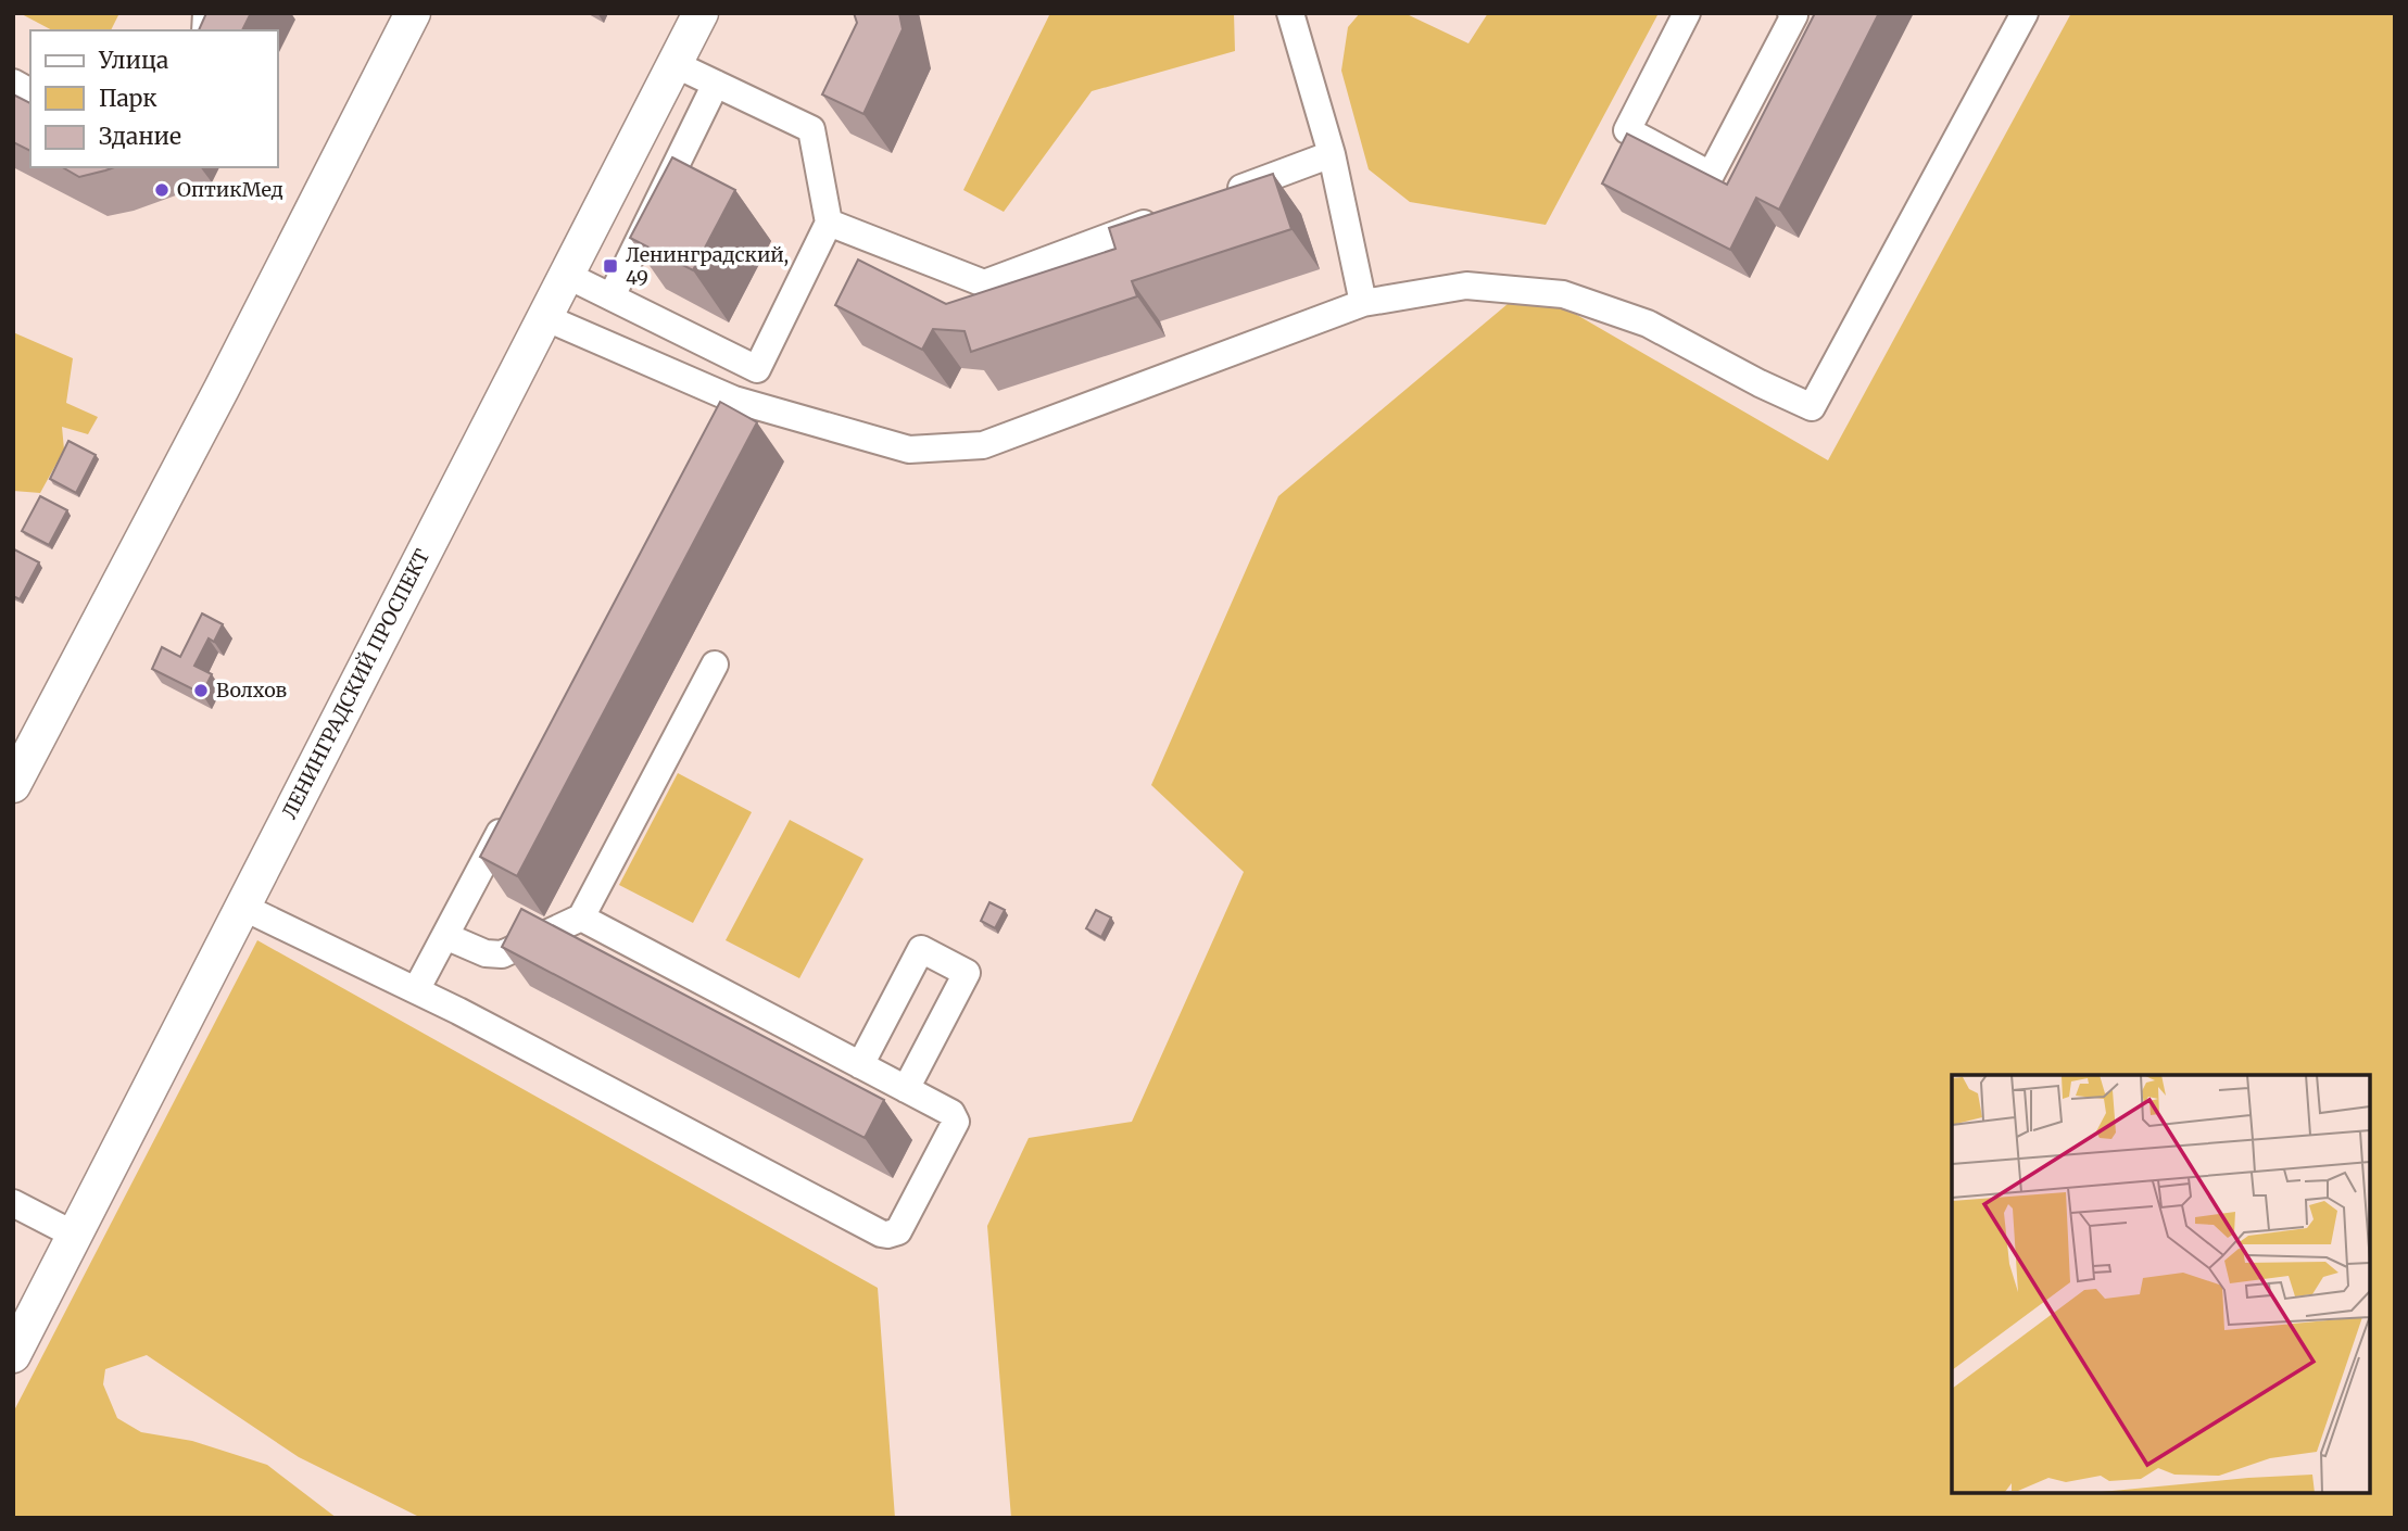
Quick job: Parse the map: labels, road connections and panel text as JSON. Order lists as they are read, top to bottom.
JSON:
{
  "streets": {
    "main road": ["ЛЕНИНГРАДСКИЙ ПРОСПЕКТ"]
  },
  "places": {
    "other": ["ОптикМед", "Волхов"],
    "transit": ["Ленинградский, 49"]
  },
  "legend": ["Улица", "Парк", "Здание"]
}
